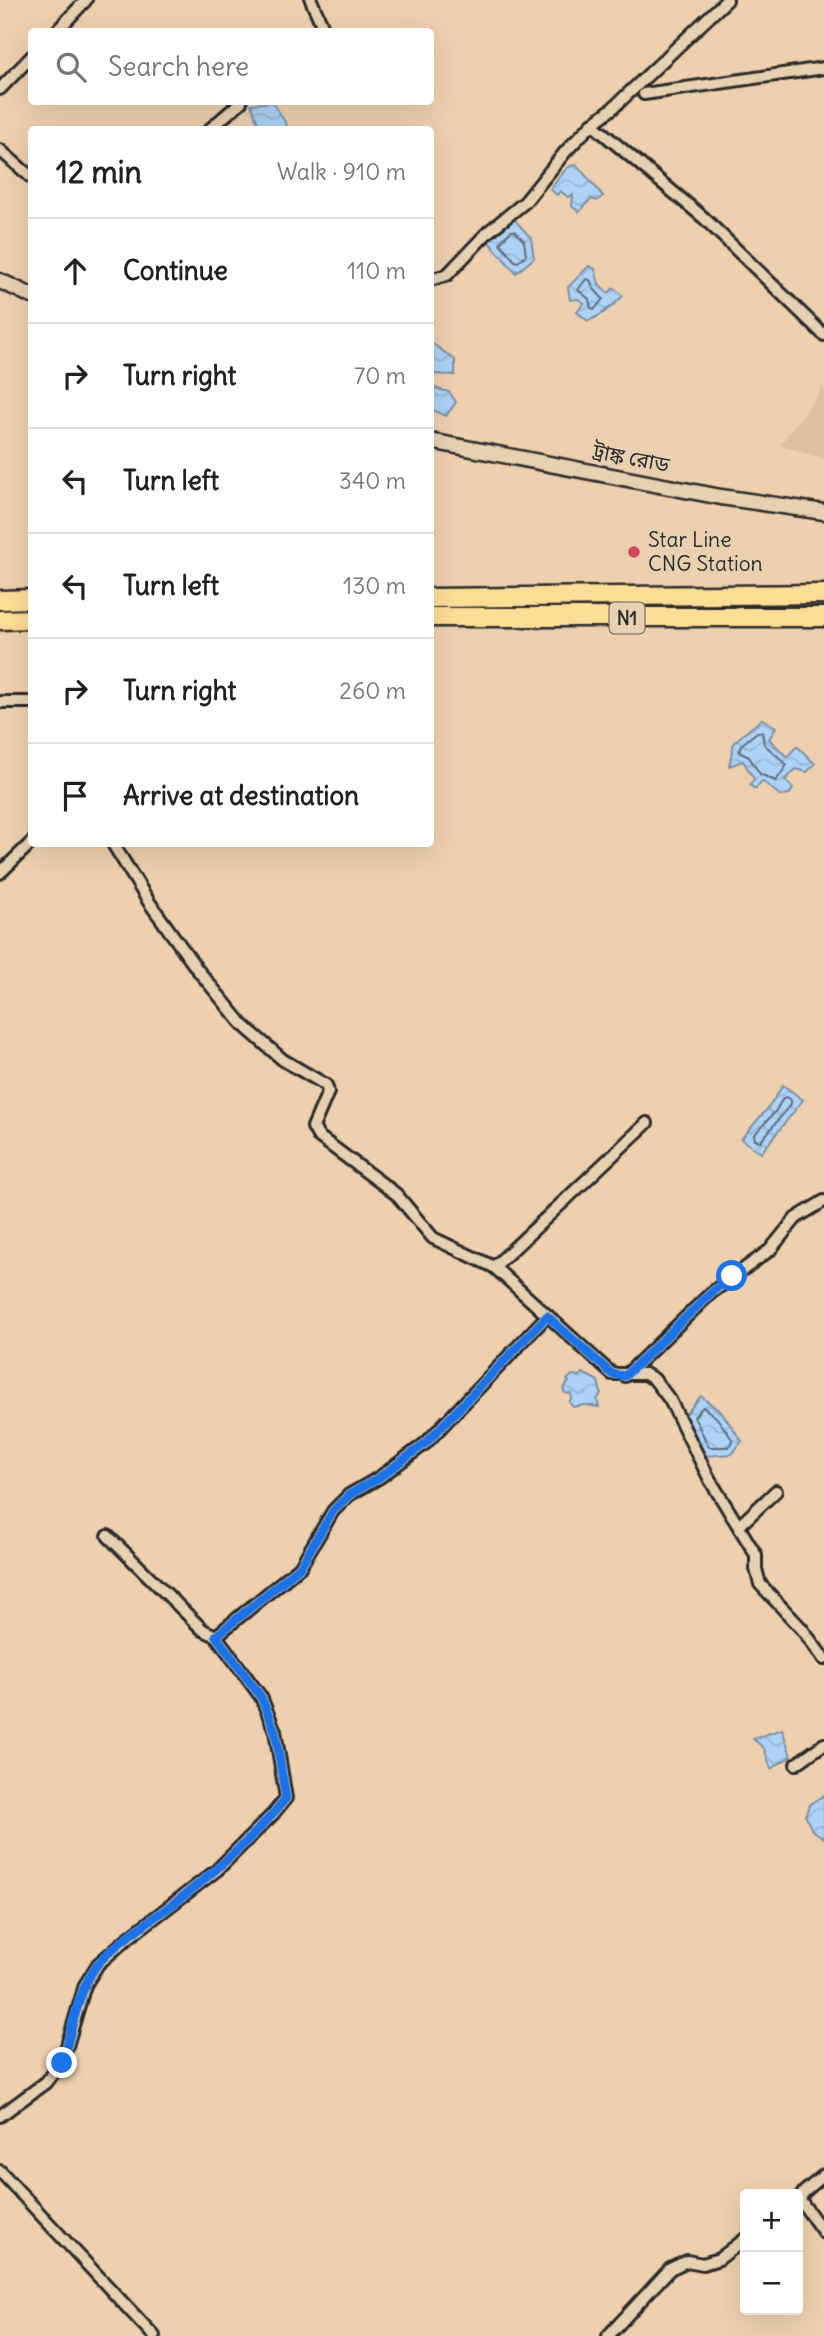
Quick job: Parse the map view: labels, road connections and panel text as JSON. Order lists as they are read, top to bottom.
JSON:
{
  "streets": {
    "highway": ["N1"],
    "main road": ["ট্রাঙ্ক রোড"]
  },
  "places": ["Star Line CNG Station"],
  "page": {
    "search": "Search here",
    "heading": ["12 min", "Walk · 910 m"],
    "list": [
      ["Continue", "110 m"],
      ["Turn right", "70 m"],
      ["Turn left", "340 m"],
      ["Turn left", "130 m"],
      ["Turn right", "260 m"],
      "Arrive at destination"
    ],
    "map_buttons": ["+", "−"]
  }
}
